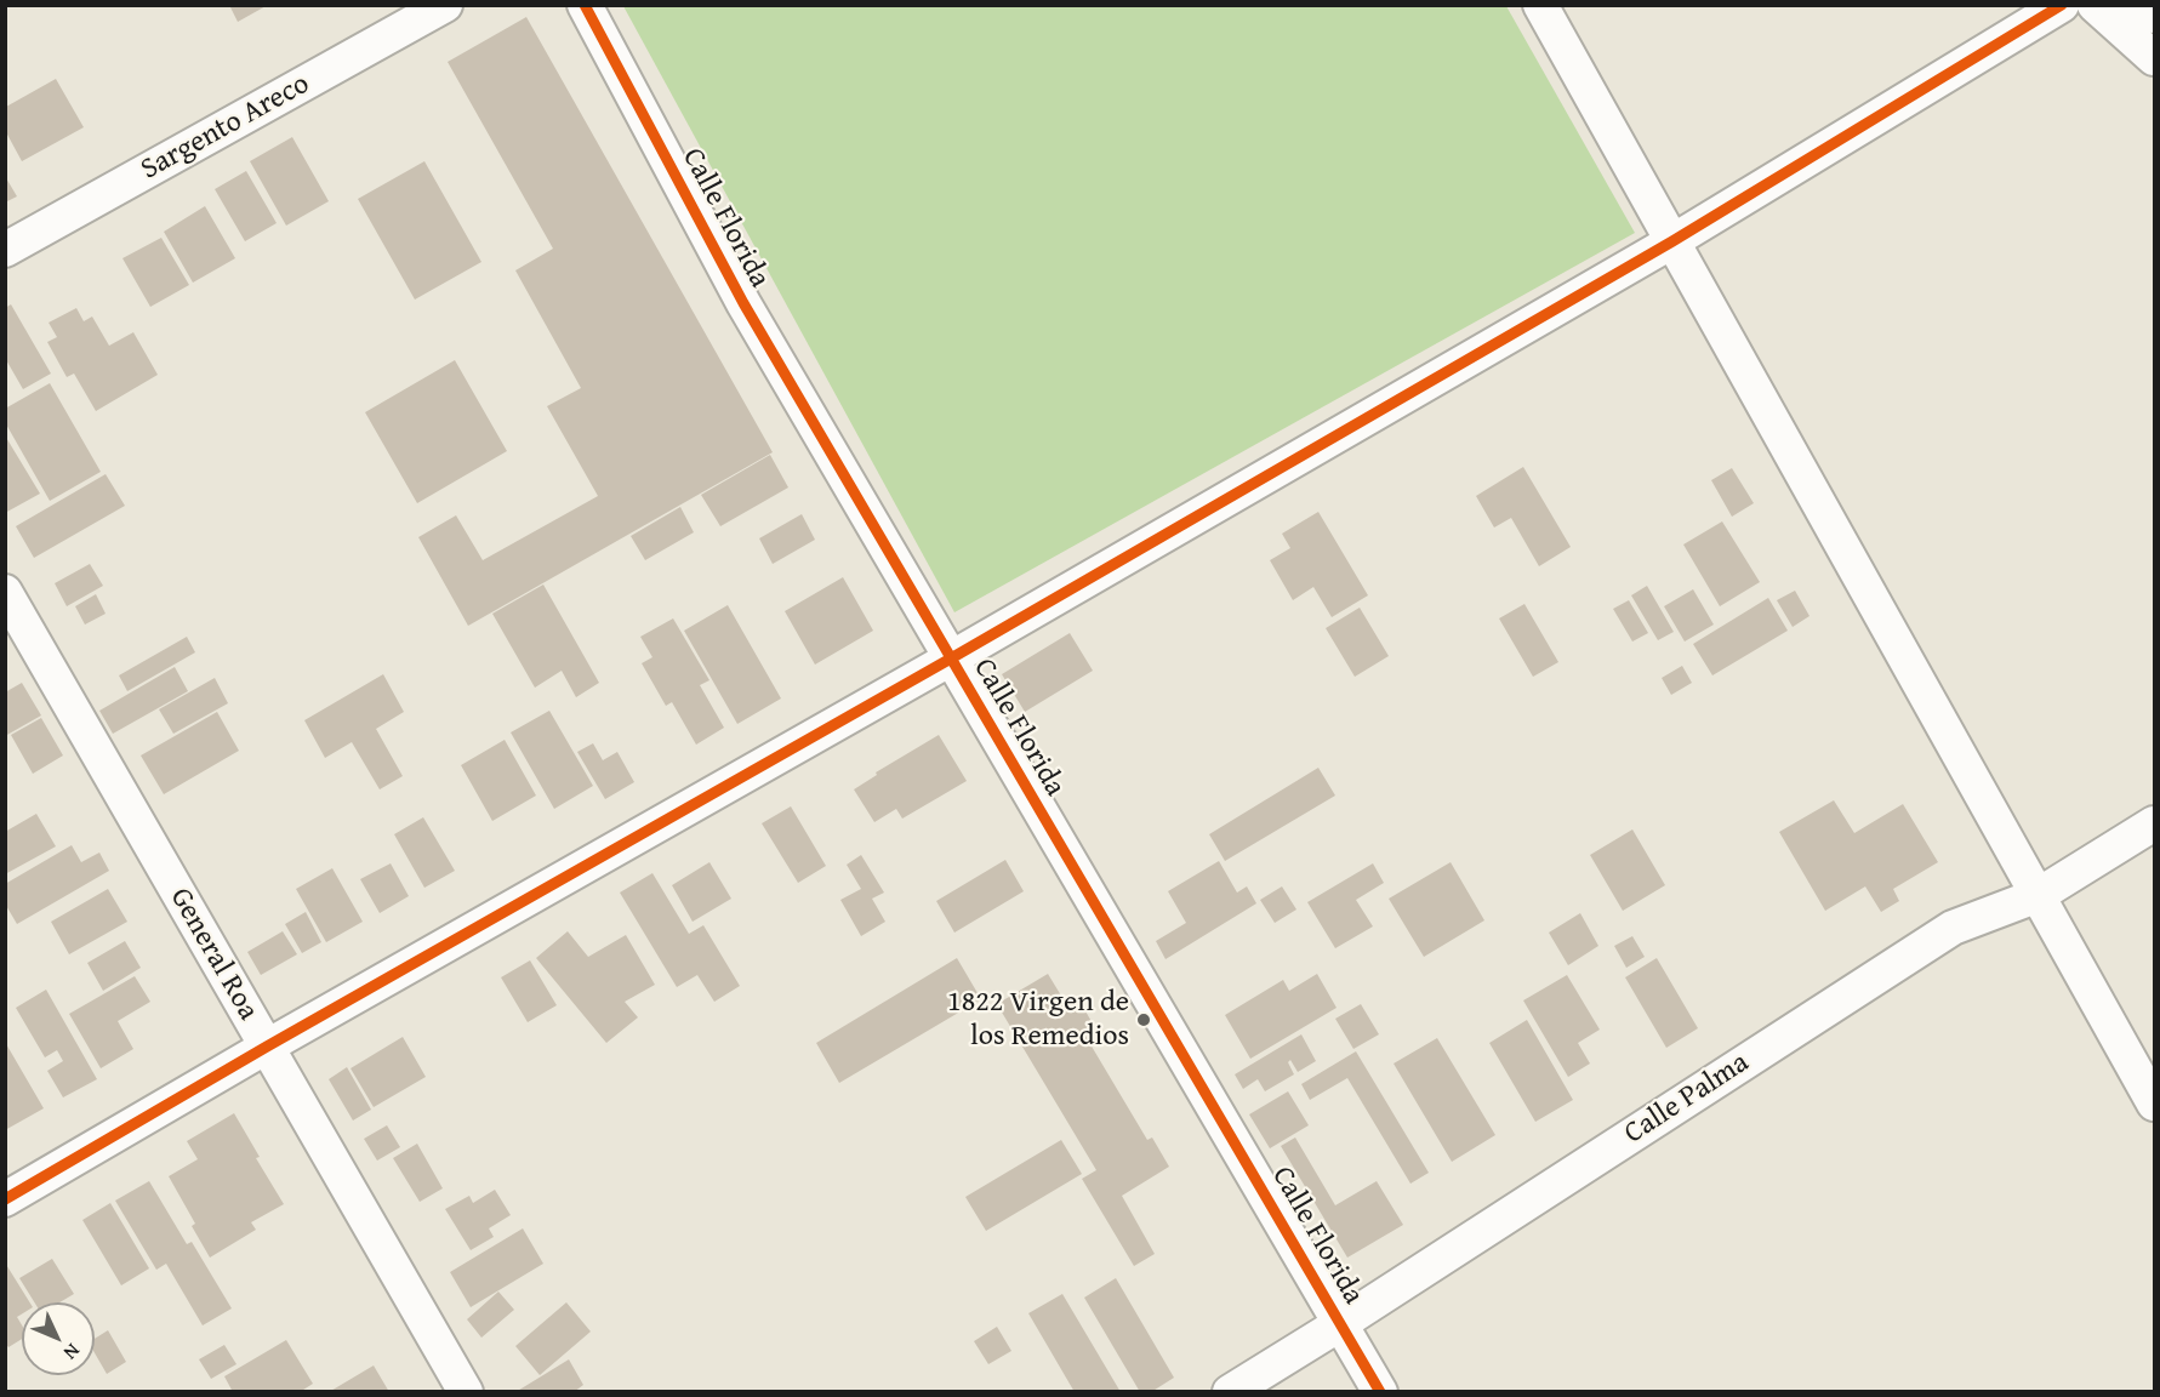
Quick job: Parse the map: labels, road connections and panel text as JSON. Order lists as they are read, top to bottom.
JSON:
{
  "streets": {
    "street": [
      "Sargento Areco",
      "Calle Florida",
      "General Roa",
      "Calle Palma"
    ]
  },
  "crossings": [
    ["Calle Florida", "Calle Palma"]
  ],
  "places": ["1822 Virgen de los Remedios"],
  "north": "bottom right"
}
